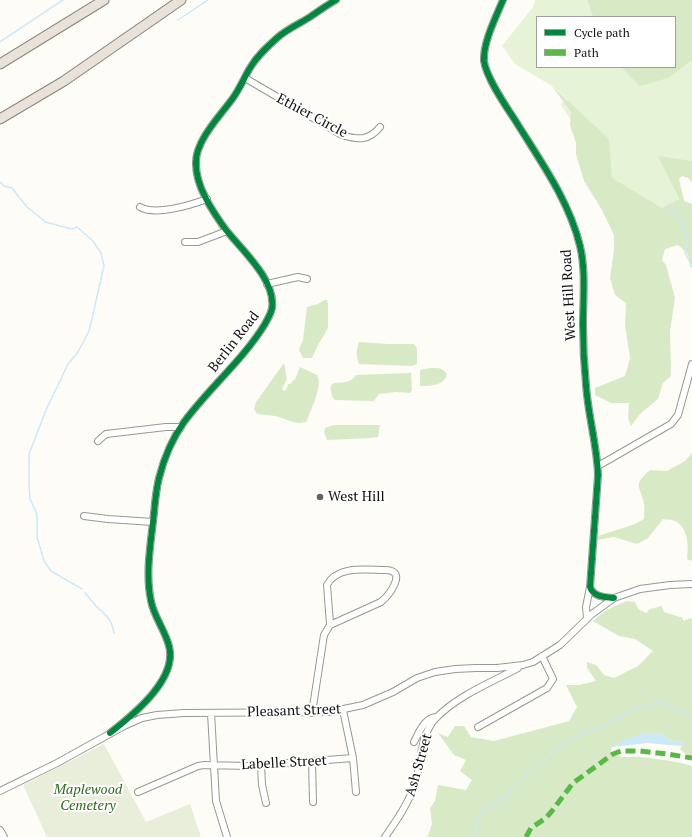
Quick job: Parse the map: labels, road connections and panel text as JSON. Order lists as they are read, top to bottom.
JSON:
{
  "streets": {
    "street": [
      "Ethier Circle",
      "West Hill Road",
      "Berlin Road",
      "Pleasant Street",
      "Labelle Street",
      "Ash Street"
    ]
  },
  "crossings": [
    ["Ethier Circle", "Berlin Road"],
    ["West Hill Road", "Pleasant Street"],
    ["Berlin Road", "Pleasant Street"],
    ["Pleasant Street", "Ash Street"]
  ],
  "parks": ["Maplewood Cemetery"],
  "places": ["West Hill"],
  "legend": ["Cycle path", "Path"]
}
